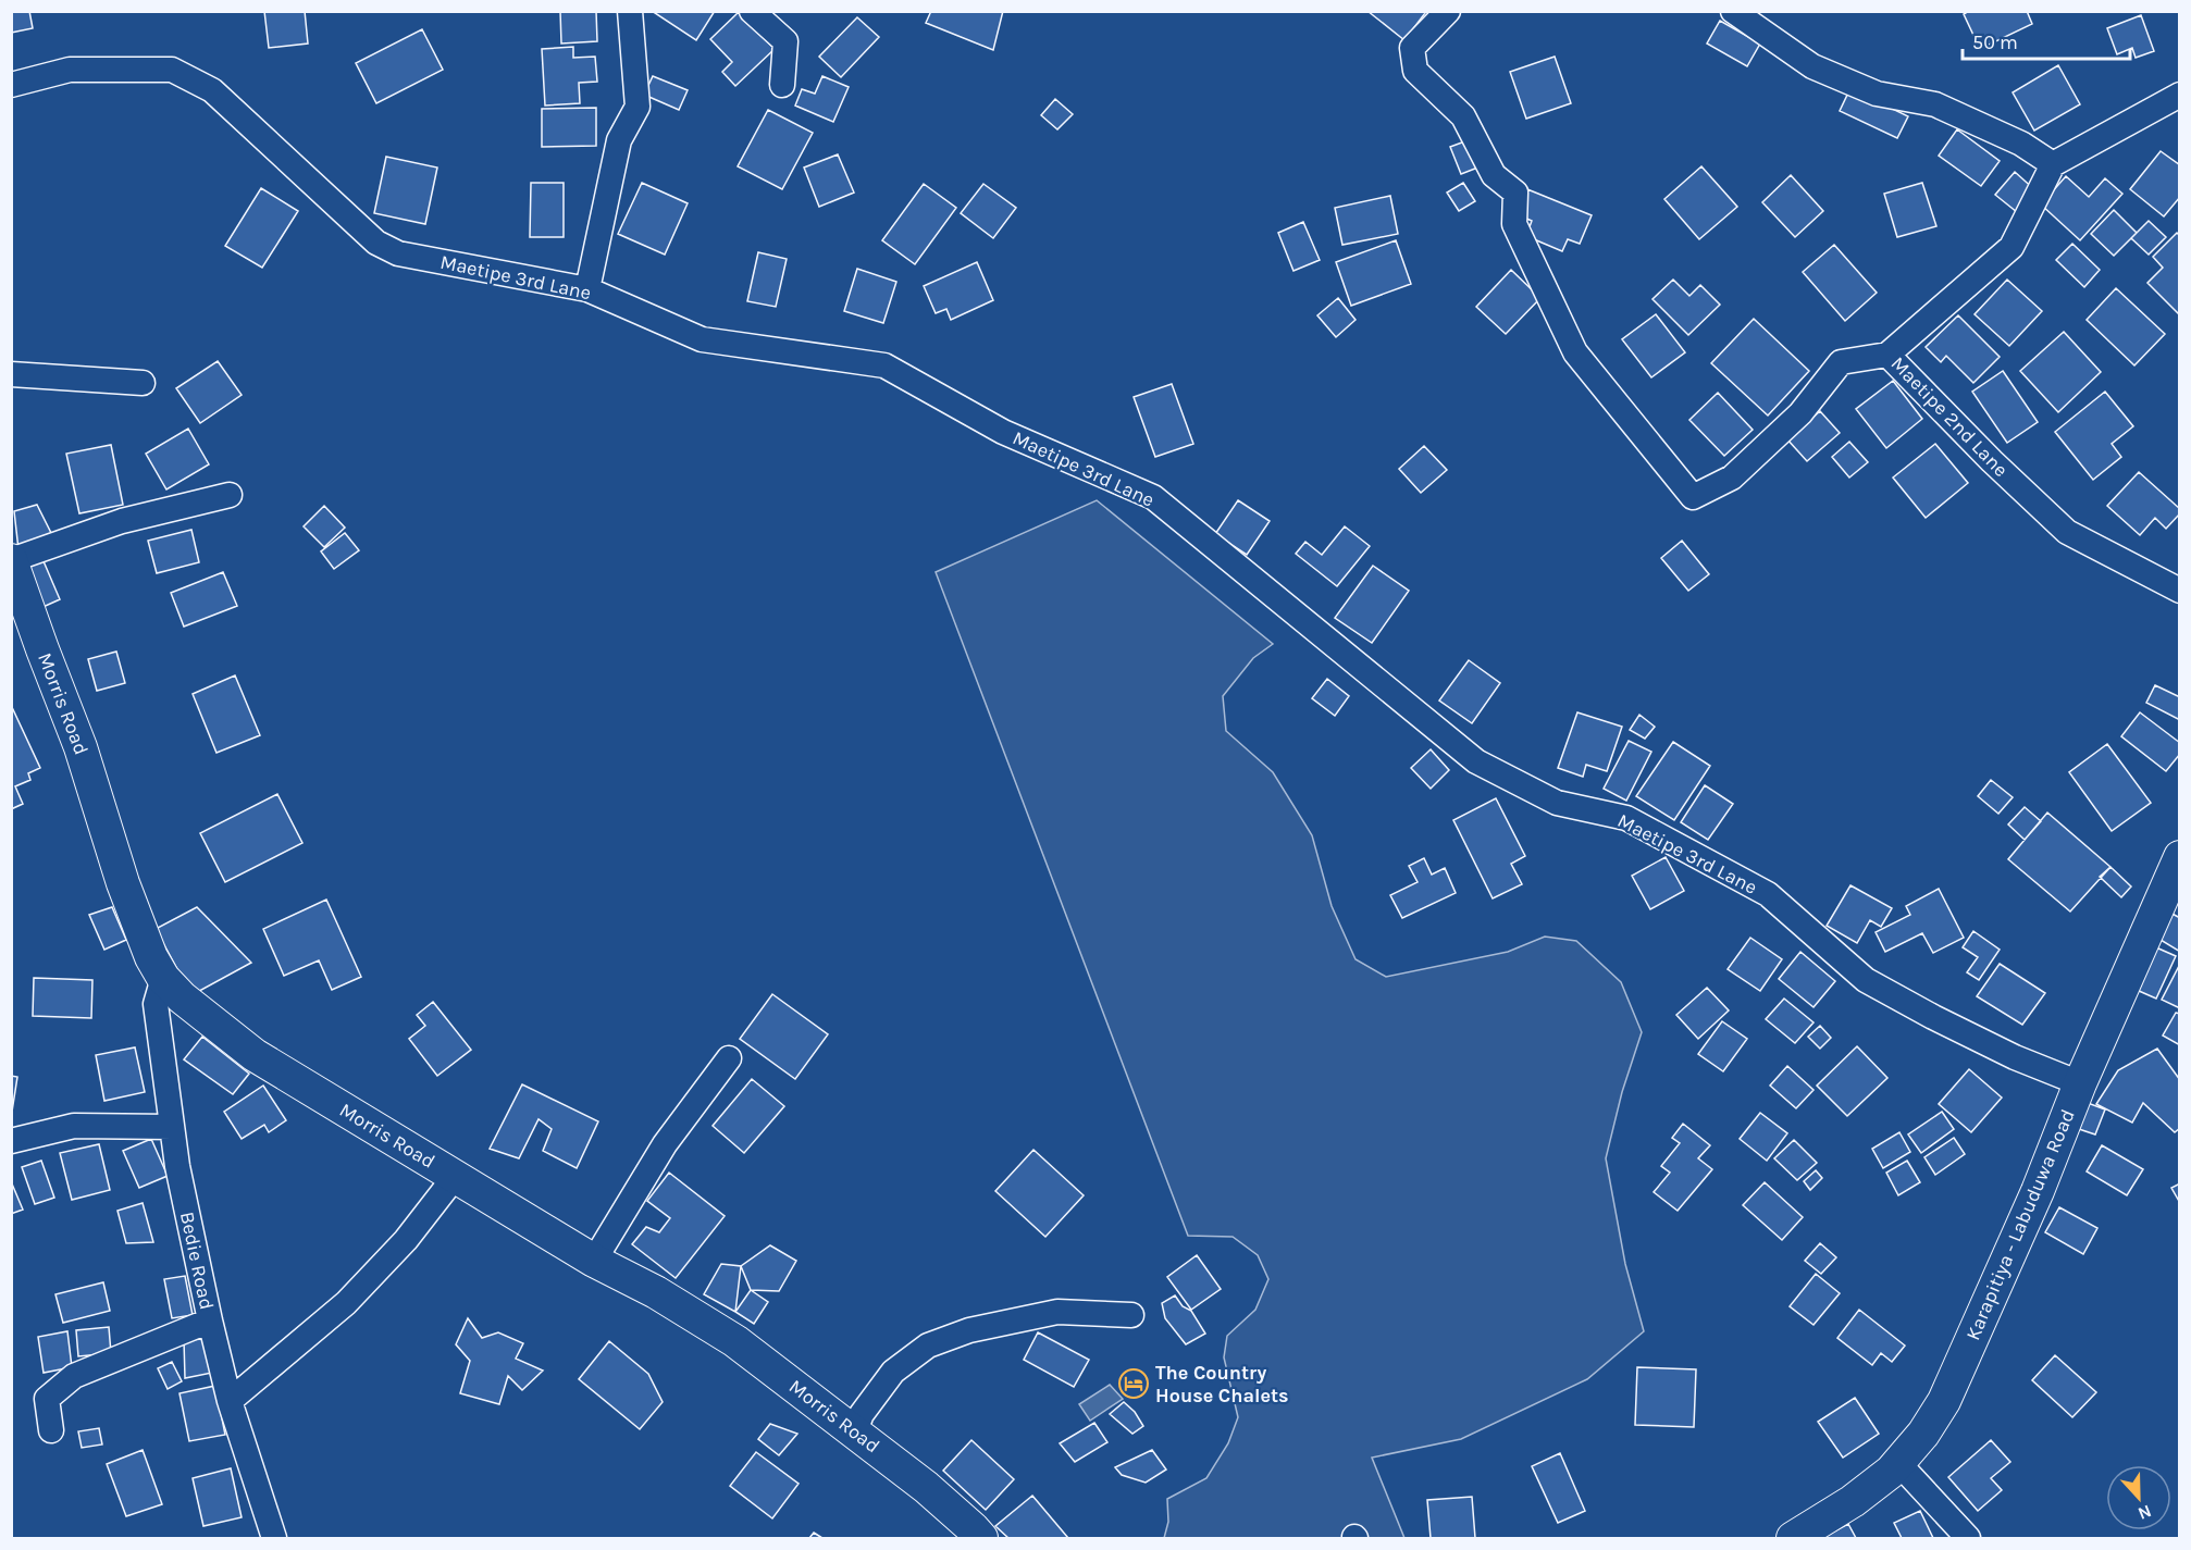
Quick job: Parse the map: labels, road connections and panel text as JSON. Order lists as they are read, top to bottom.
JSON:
{
  "streets": {
    "main road": ["Morris Road", "Karapitiya - Labuduwa Road"],
    "street": ["Maetipe 3rd Lane", "Maetipe 2nd Lane", "Bedie Road"]
  },
  "crossings": [
    ["Maetipe 3rd Lane", "Karapitiya - Labuduwa Road"],
    ["Morris Road", "Bedie Road"]
  ],
  "places": {
    "hotel": ["The Country House Chalets"]
  },
  "scale_bar": "50 m",
  "north": "bottom"
}
